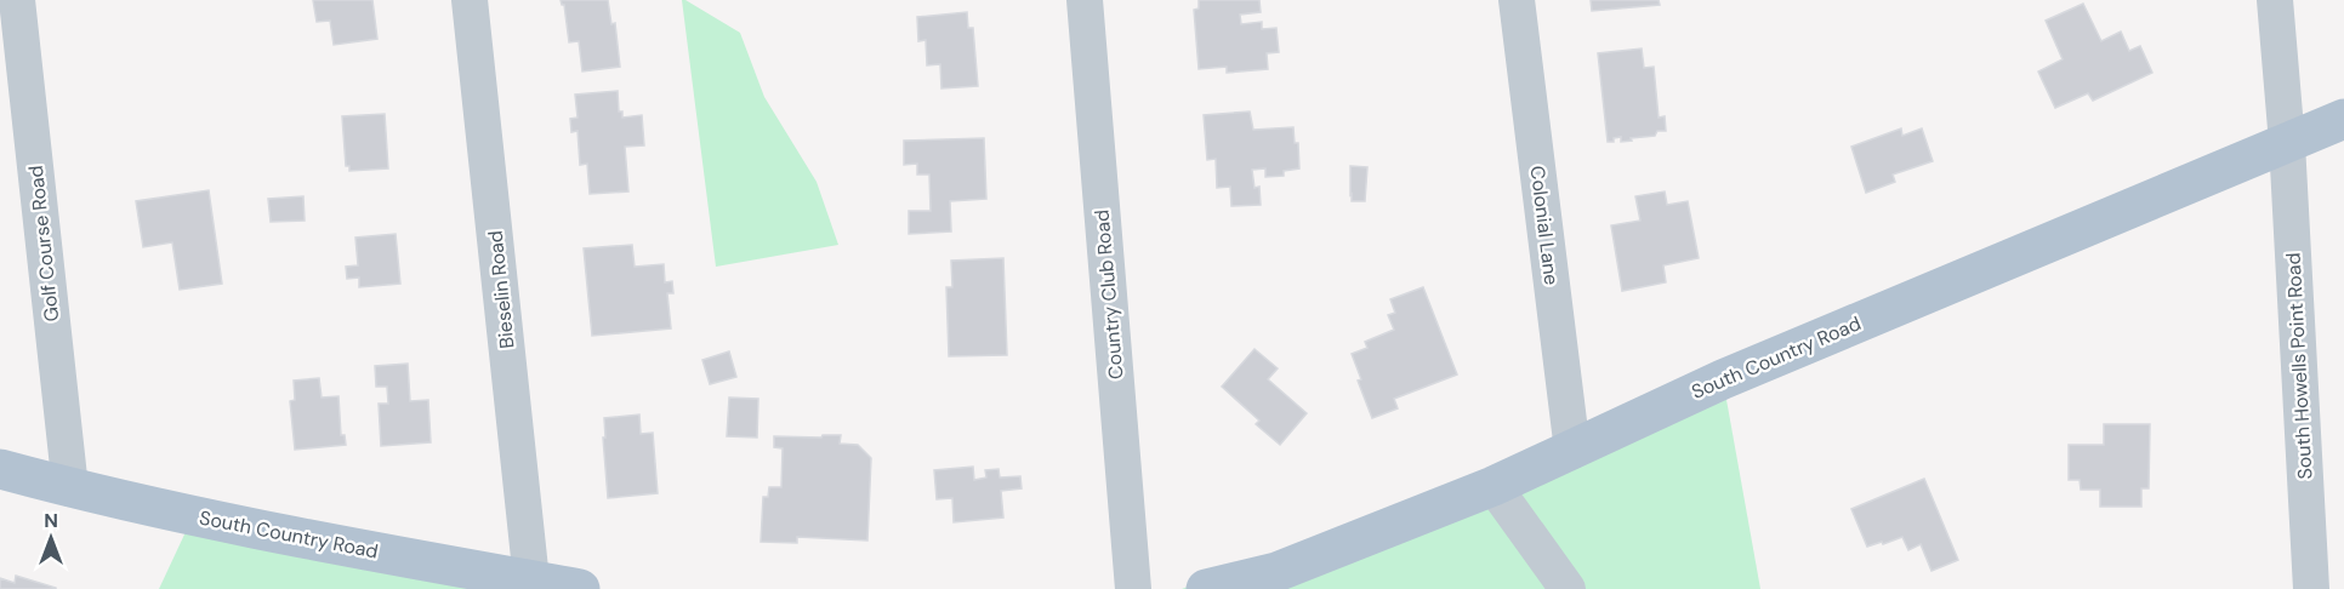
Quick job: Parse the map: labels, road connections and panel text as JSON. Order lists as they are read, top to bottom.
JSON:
{
  "streets": {
    "main road": ["South Country Road"],
    "street": [
      "Colonial Lane",
      "Golf Course Road",
      "Bieselin Road",
      "Country Club Road",
      "South Howells Point Road"
    ]
  },
  "crossings": [
    ["Colonial Lane", "South Country Road"],
    ["Golf Course Road", "South Country Road"],
    ["Bieselin Road", "South Country Road"],
    ["South Country Road", "South Howells Point Road"]
  ],
  "north": "top"
}
